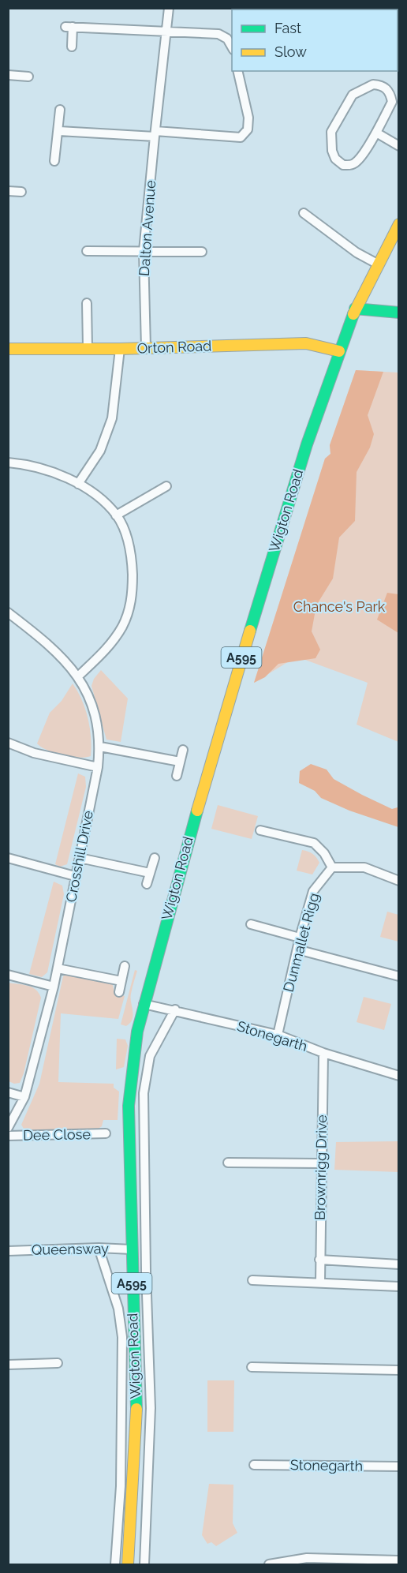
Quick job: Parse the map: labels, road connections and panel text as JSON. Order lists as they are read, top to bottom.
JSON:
{
  "streets": {
    "main road": ["Orton Road", "Wigton Road", "A595"],
    "street": [
      "Dalton Avenue",
      "Crosshill Drive",
      "Dunmallet Rigg",
      "Stonegarth",
      "Dee Close",
      "Brownrigg Drive",
      "Queensway"
    ]
  },
  "crossings": [
    ["Dalton Avenue", "Orton Road"],
    ["Orton Road", "Wigton Road"],
    ["Wigton Road", "Stonegarth"],
    ["Wigton Road", "Queensway"],
    ["Dunmallet Rigg", "Stonegarth"],
    ["Stonegarth", "Brownrigg Drive"]
  ],
  "parks": ["Chance's Park"],
  "legend": ["Fast", "Slow"]
}
